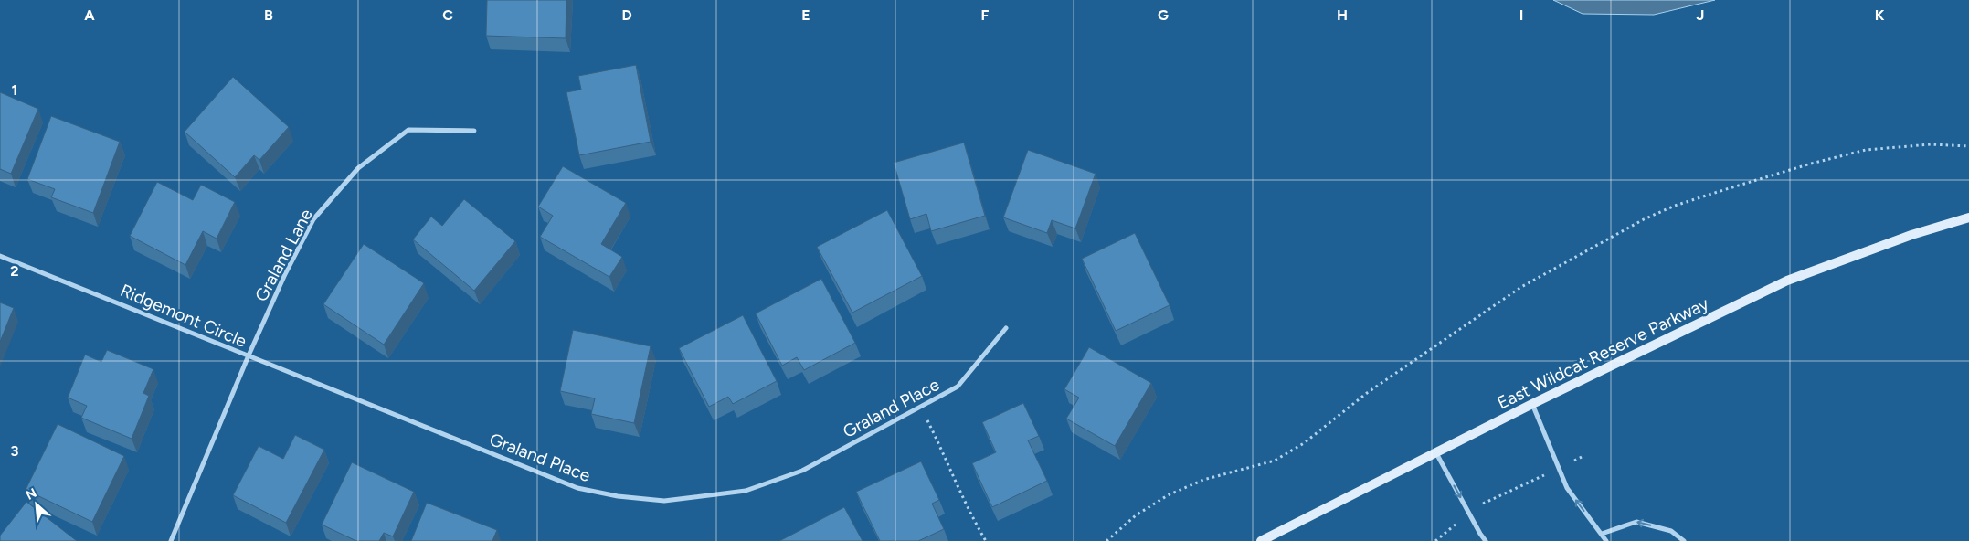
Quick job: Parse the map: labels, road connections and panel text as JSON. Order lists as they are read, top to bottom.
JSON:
{
  "streets": {
    "main road": ["East Wildcat Reserve Parkway"],
    "street": ["Graland Lane", "Ridgemont Circle", "Graland Place"]
  },
  "crossings": [
    ["Graland Lane", "Ridgemont Circle"],
    ["Graland Lane", "Graland Place"],
    ["Ridgemont Circle", "Graland Place"]
  ],
  "north": "top left",
  "grid": {
    "columns": [
      "A",
      "B",
      "C",
      "D",
      "E",
      "F",
      "G",
      "H",
      "I",
      "J",
      "K"
    ],
    "rows": ["1", "2", "3"]
  }
}
